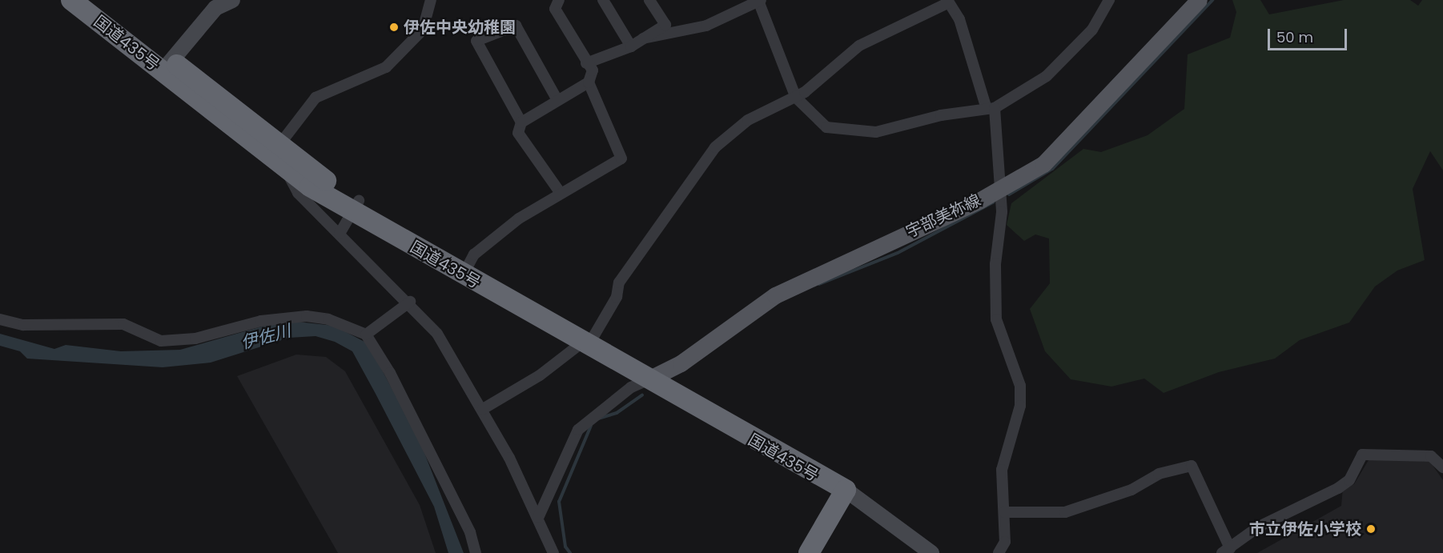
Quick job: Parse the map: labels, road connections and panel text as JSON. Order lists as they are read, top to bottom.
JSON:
{
  "streets": {
    "highway": ["国道435号"],
    "main road": ["宇部美祢線"]
  },
  "crossings": [
    ["国道435号", "宇部美祢線"]
  ],
  "water": ["伊佐川"],
  "places": ["伊佐中央幼稚園", "市立伊佐小学校"],
  "scale_bar": "50 m"
}
